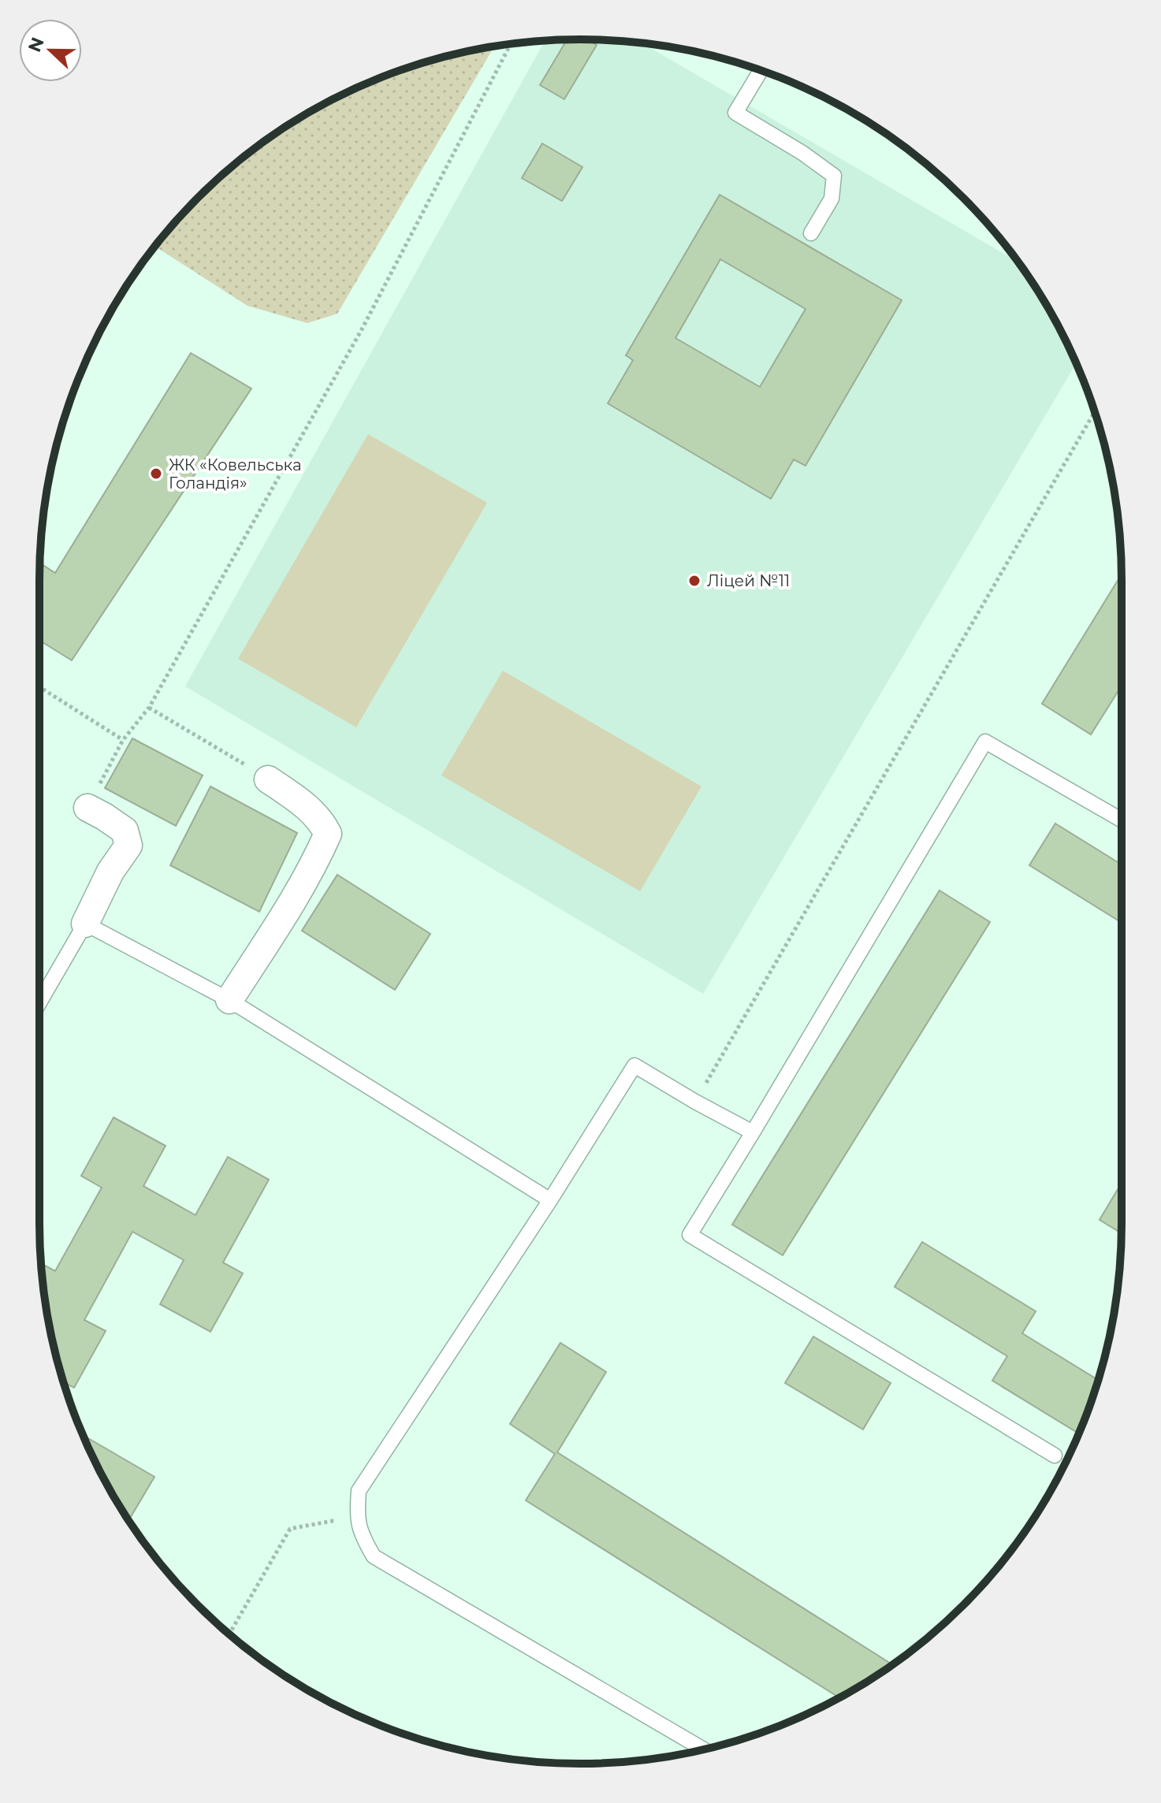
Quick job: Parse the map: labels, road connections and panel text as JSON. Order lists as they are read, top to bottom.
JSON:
{
  "places": ["ЖК «Ковельська Голандія»", "Ліцей №11"],
  "north": "left"
}
